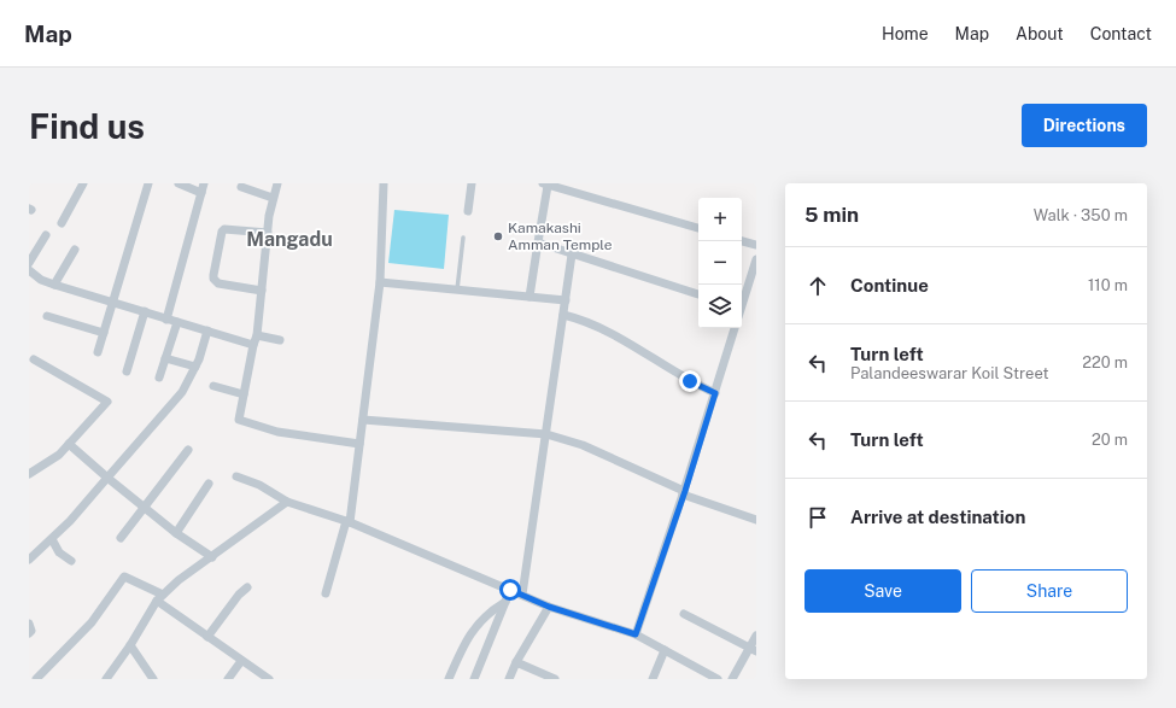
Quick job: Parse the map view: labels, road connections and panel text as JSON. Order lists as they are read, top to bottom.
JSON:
{
  "districts": ["Mangadu"],
  "places": ["Kamakashi Amman Temple"],
  "page": {
    "header": "Map",
    "nav": [
      "Home",
      "Map",
      "About",
      "Contact"
    ],
    "buttons": [
      "Directions",
      ["Save", "Share"]
    ],
    "title": "Find us",
    "heading": ["5 min", "Walk · 350 m"],
    "map_buttons": ["+", "−"],
    "list": [
      ["Continue", "110 m"],
      ["Turn left", "Palandeeswarar Koil Street", "220 m"],
      ["Turn left", "20 m"],
      "Arrive at destination"
    ]
  }
}
